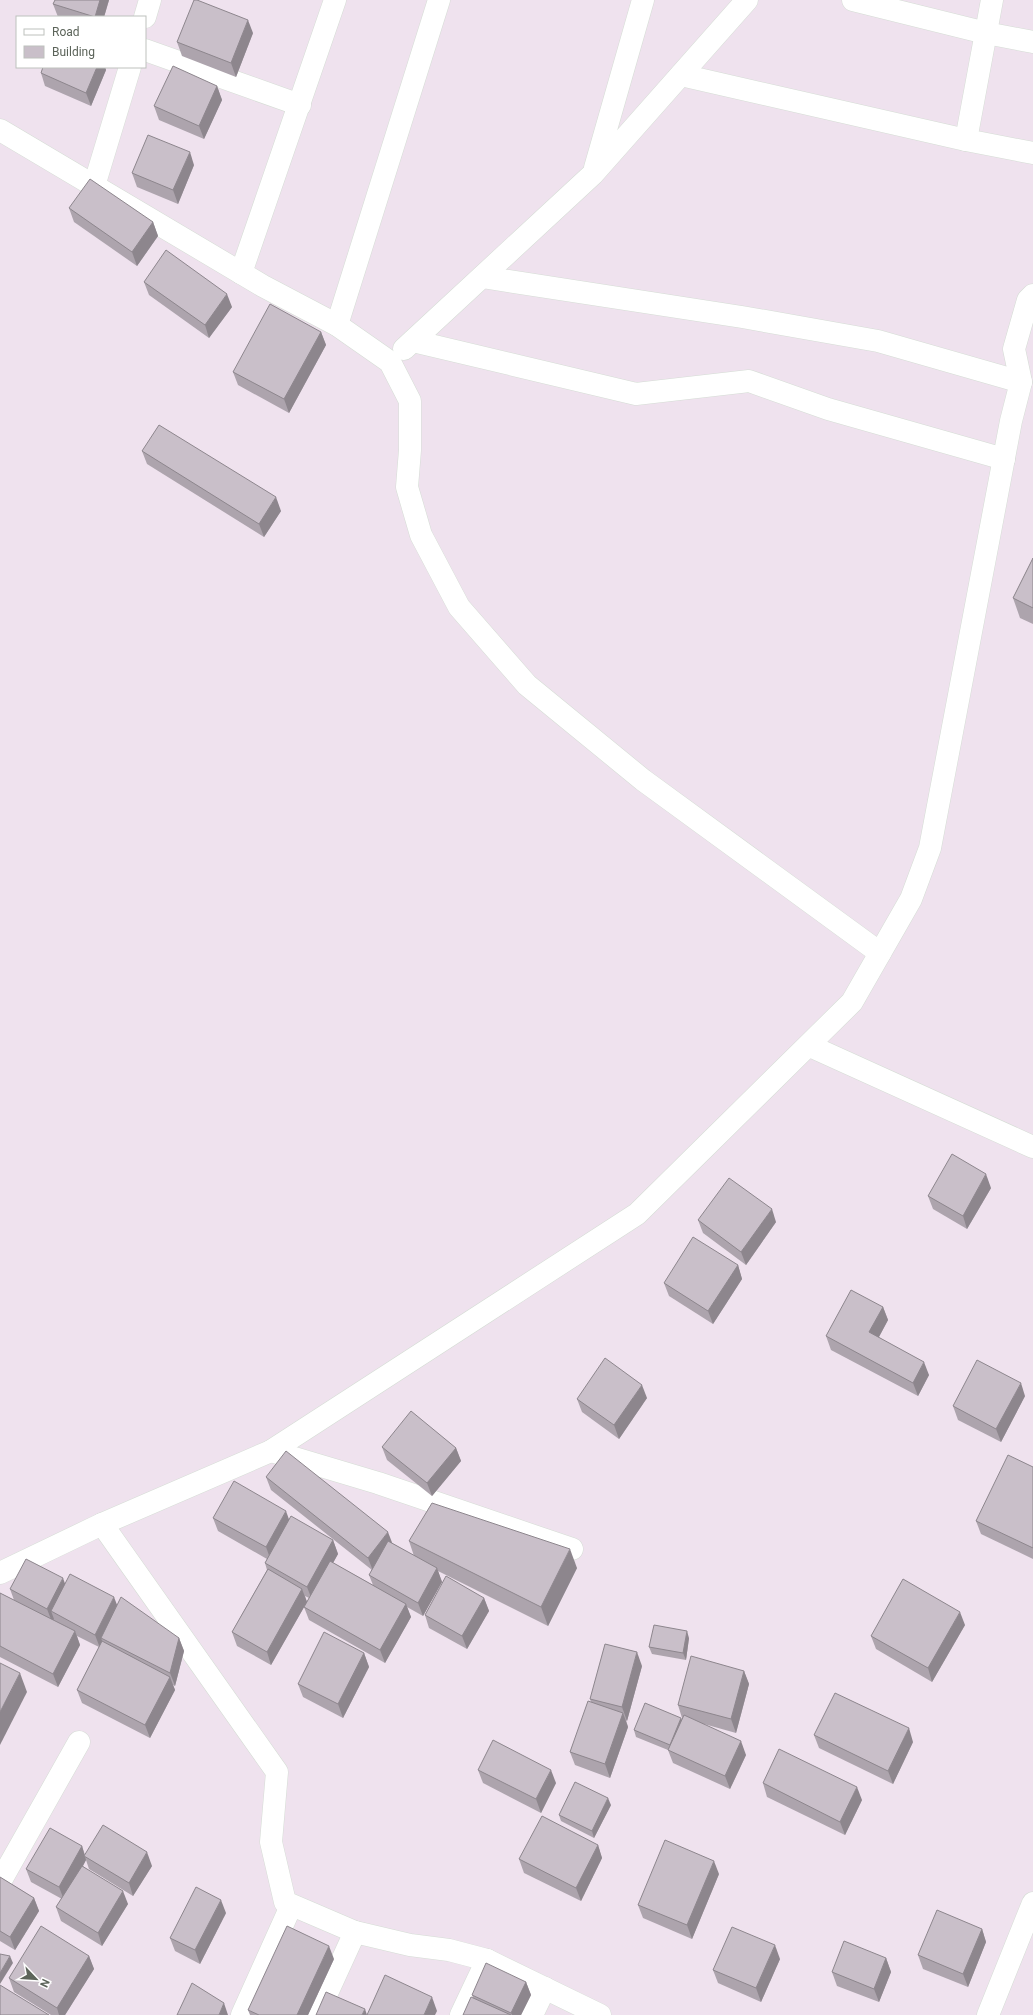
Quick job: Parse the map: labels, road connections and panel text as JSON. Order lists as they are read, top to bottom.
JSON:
{
  "legend": ["Road", "Building"],
  "north": "bottom right"
}
